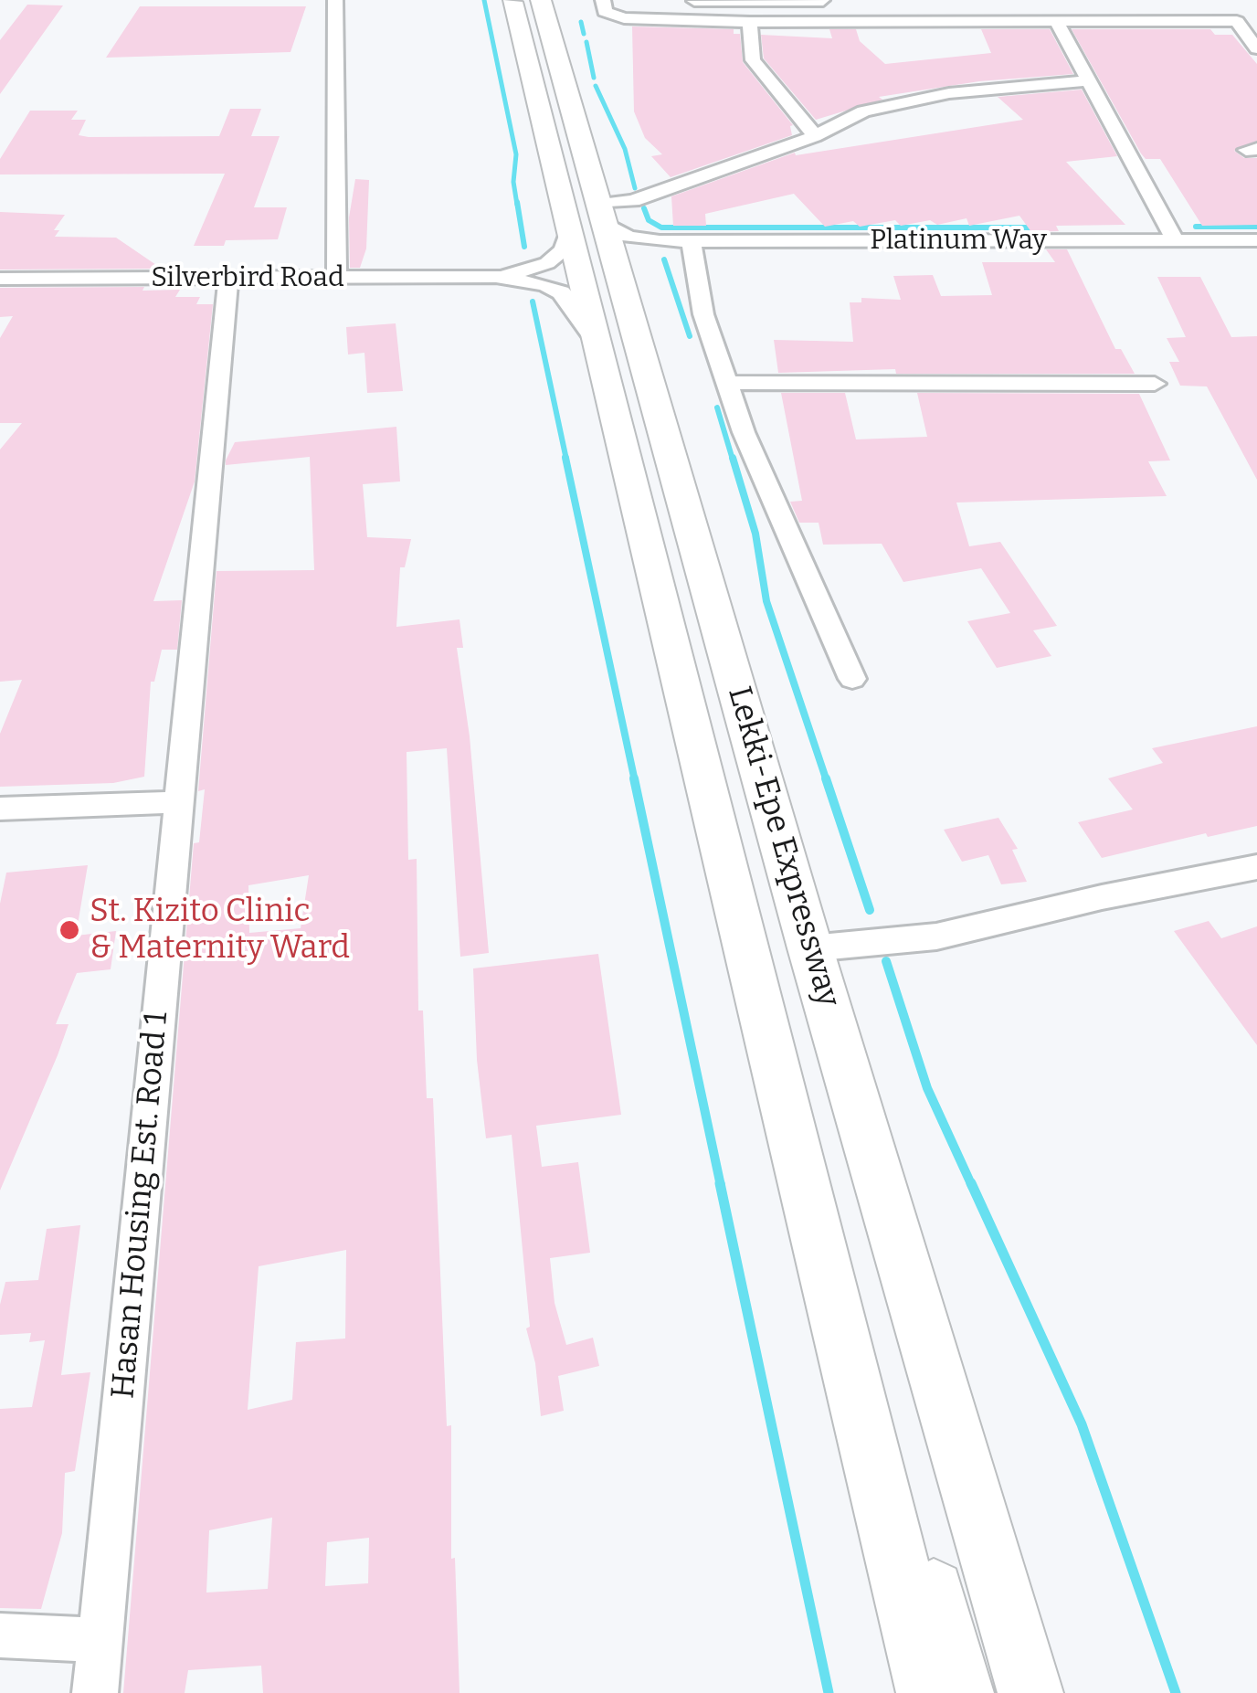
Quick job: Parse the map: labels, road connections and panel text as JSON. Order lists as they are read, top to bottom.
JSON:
{
  "streets": {
    "highway": ["Lekki-Epe Expressway"],
    "street": ["Platinum Way", "Silverbird Road", "Hasan Housing Est. Road 1"]
  },
  "crossings": [
    ["Platinum Way", "Lekki-Epe Expressway"],
    ["Silverbird Road", "Hasan Housing Est. Road 1"]
  ],
  "places": ["St. Kizito Clinic & Maternity Ward"]
}
